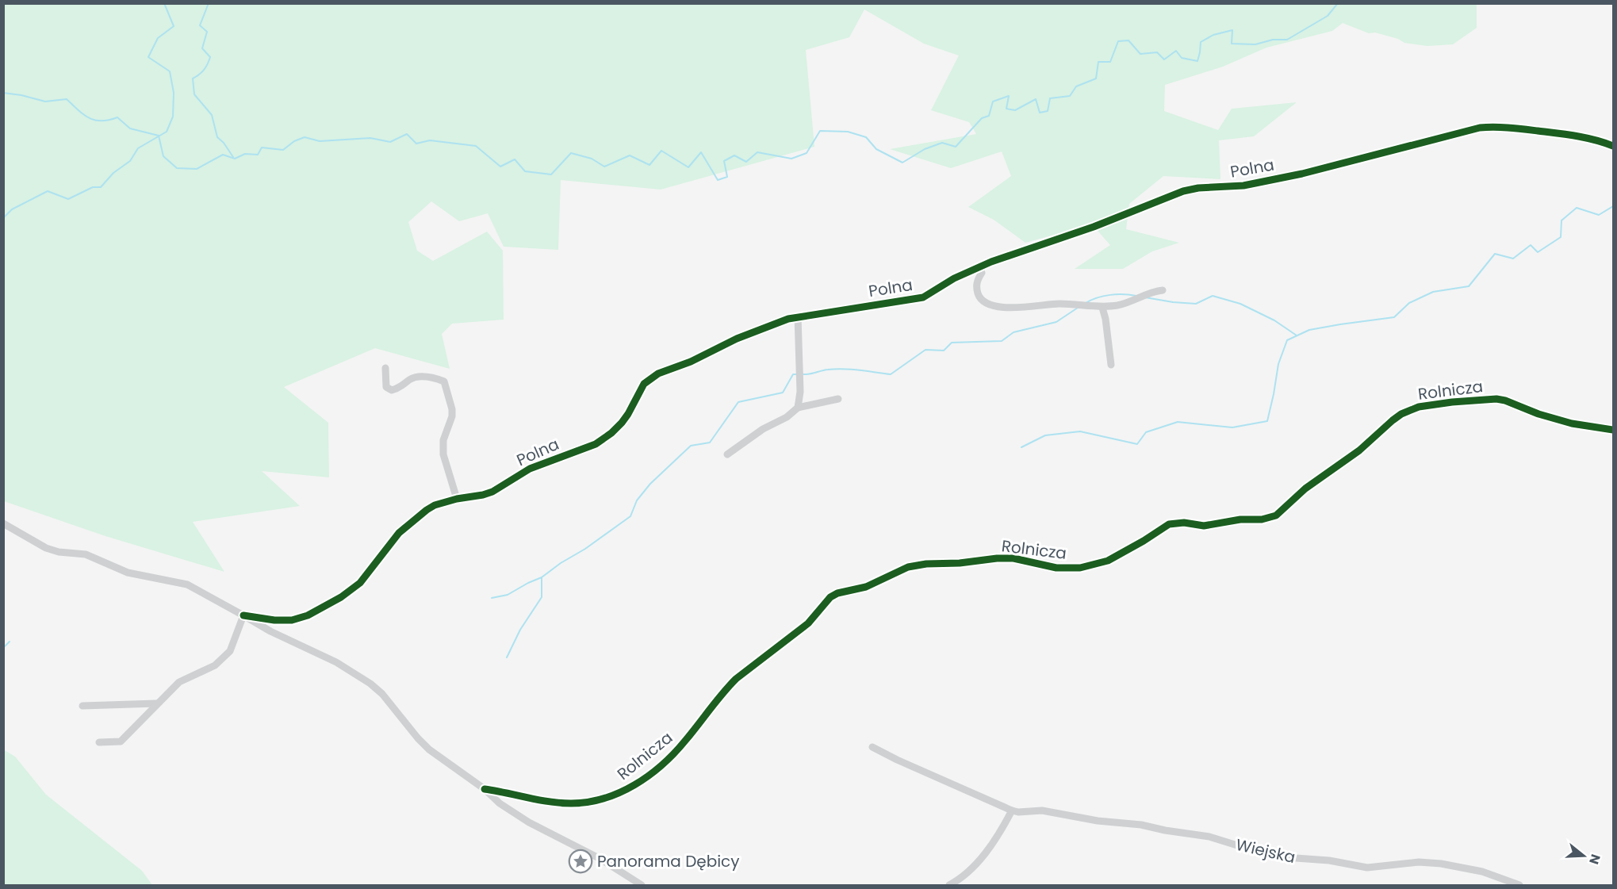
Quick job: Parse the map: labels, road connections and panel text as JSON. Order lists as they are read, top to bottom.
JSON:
{
  "streets": {
    "street": ["Polna", "Rolnicza", "Wiejska"]
  },
  "places": {
    "place": ["Panorama Dębicy"]
  },
  "north": "right"
}
